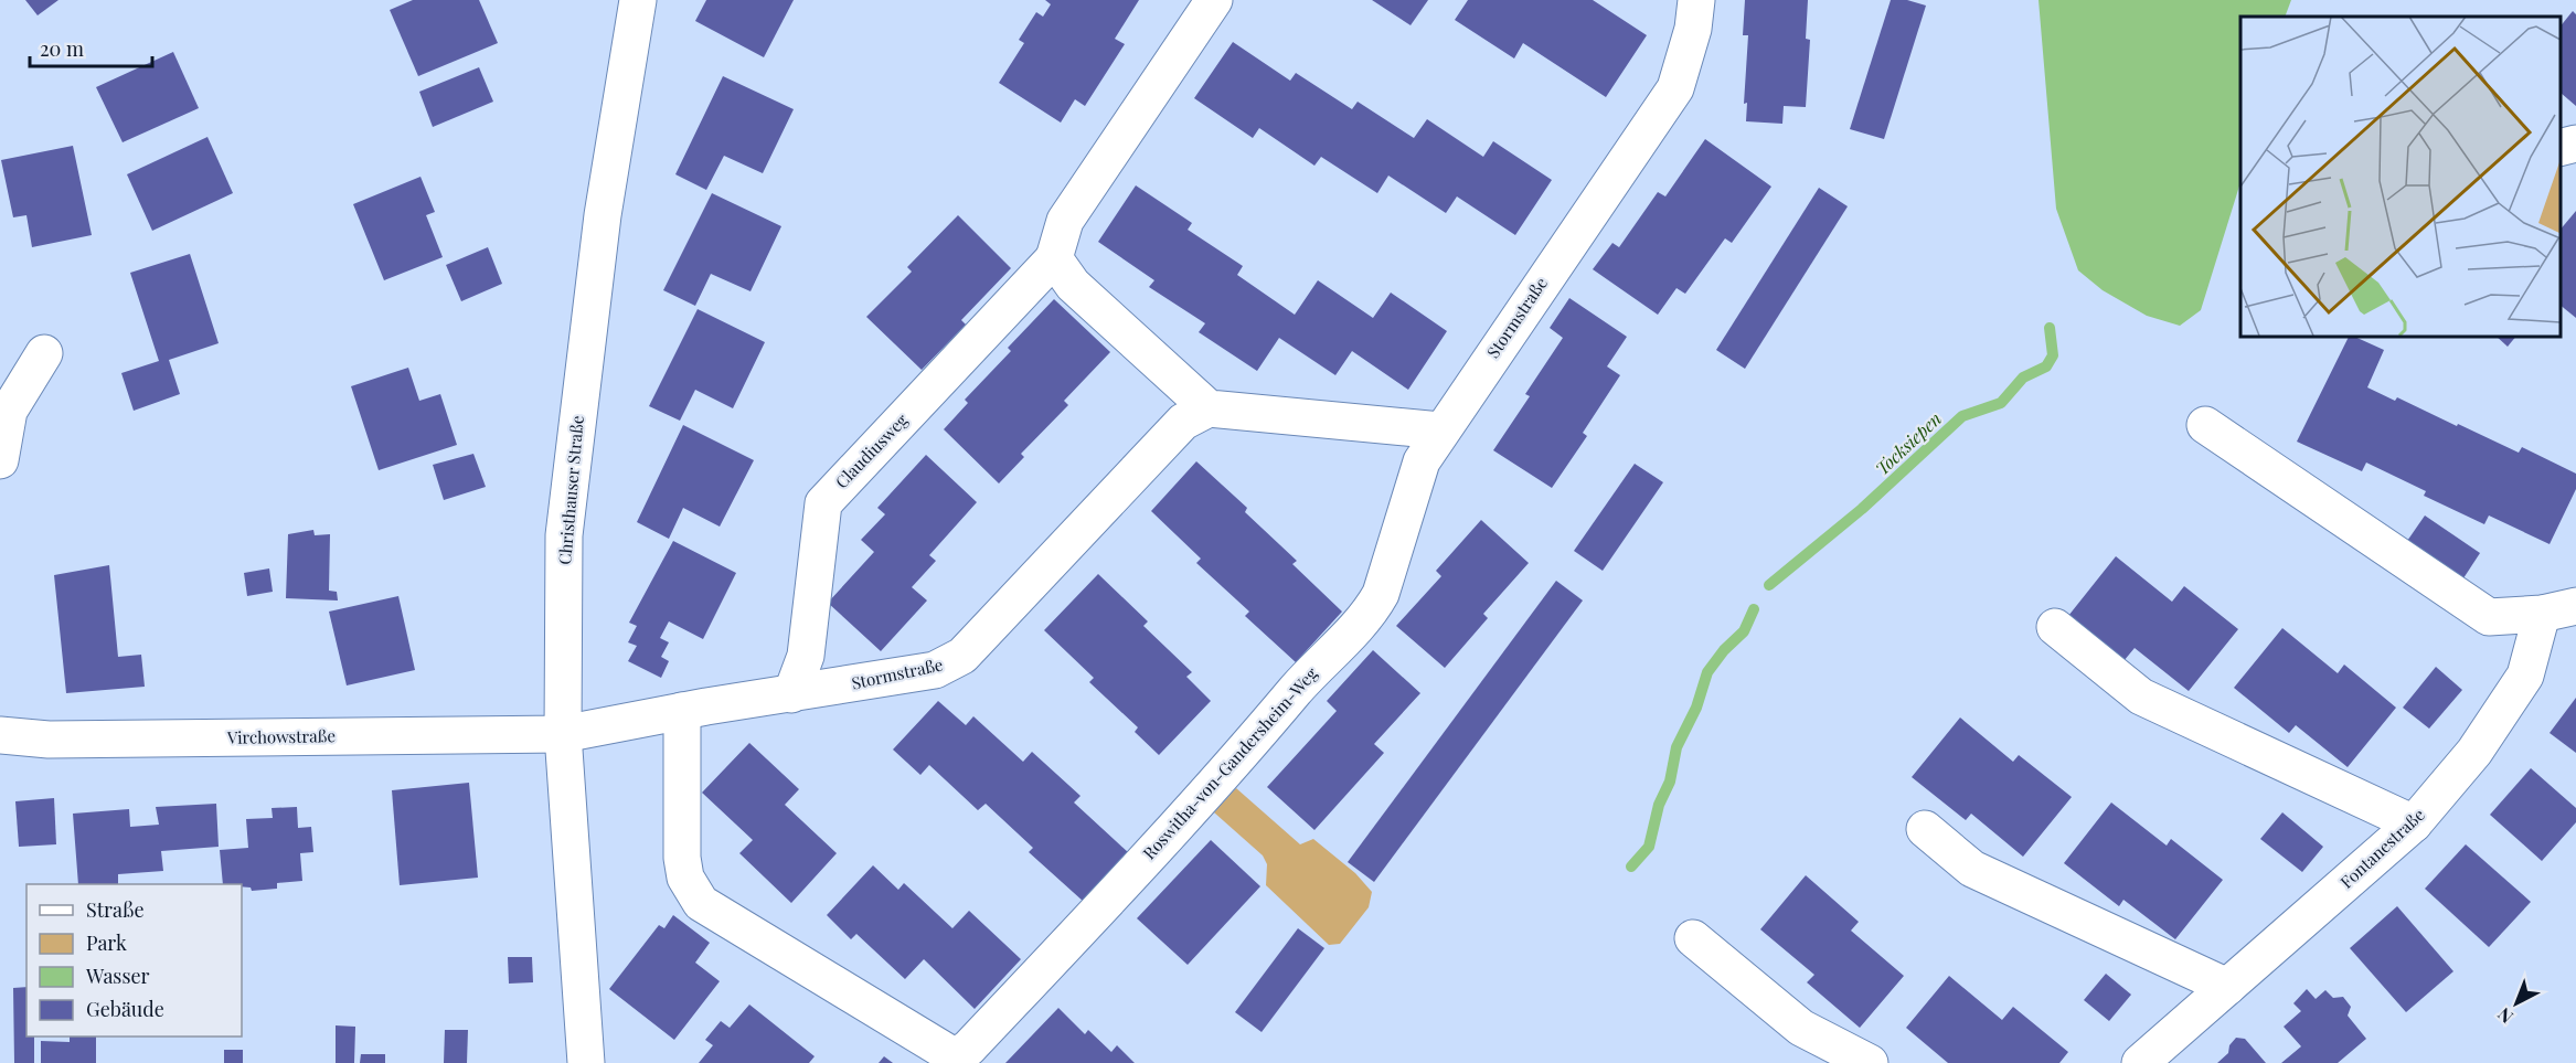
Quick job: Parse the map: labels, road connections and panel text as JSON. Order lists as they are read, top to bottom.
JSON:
{
  "streets": {
    "street": [
      "Stormstraße",
      "Claudiusweg",
      "Christhauser Straße",
      "Virchowstraße",
      "Roswitha-von-Gandersheim-Weg",
      "Fontanestraße"
    ]
  },
  "crossings": [
    ["Stormstraße", "Claudiusweg"],
    ["Stormstraße", "Christhauser Straße"],
    ["Stormstraße", "Virchowstraße"],
    ["Stormstraße", "Roswitha-von-Gandersheim-Weg"],
    ["Christhauser Straße", "Virchowstraße"]
  ],
  "water": ["Tocksiepen"],
  "legend": [
    "Straße",
    "Park",
    "Wasser",
    "Gebäude"
  ],
  "scale_bar": "20 m",
  "north": "bottom left"
}
